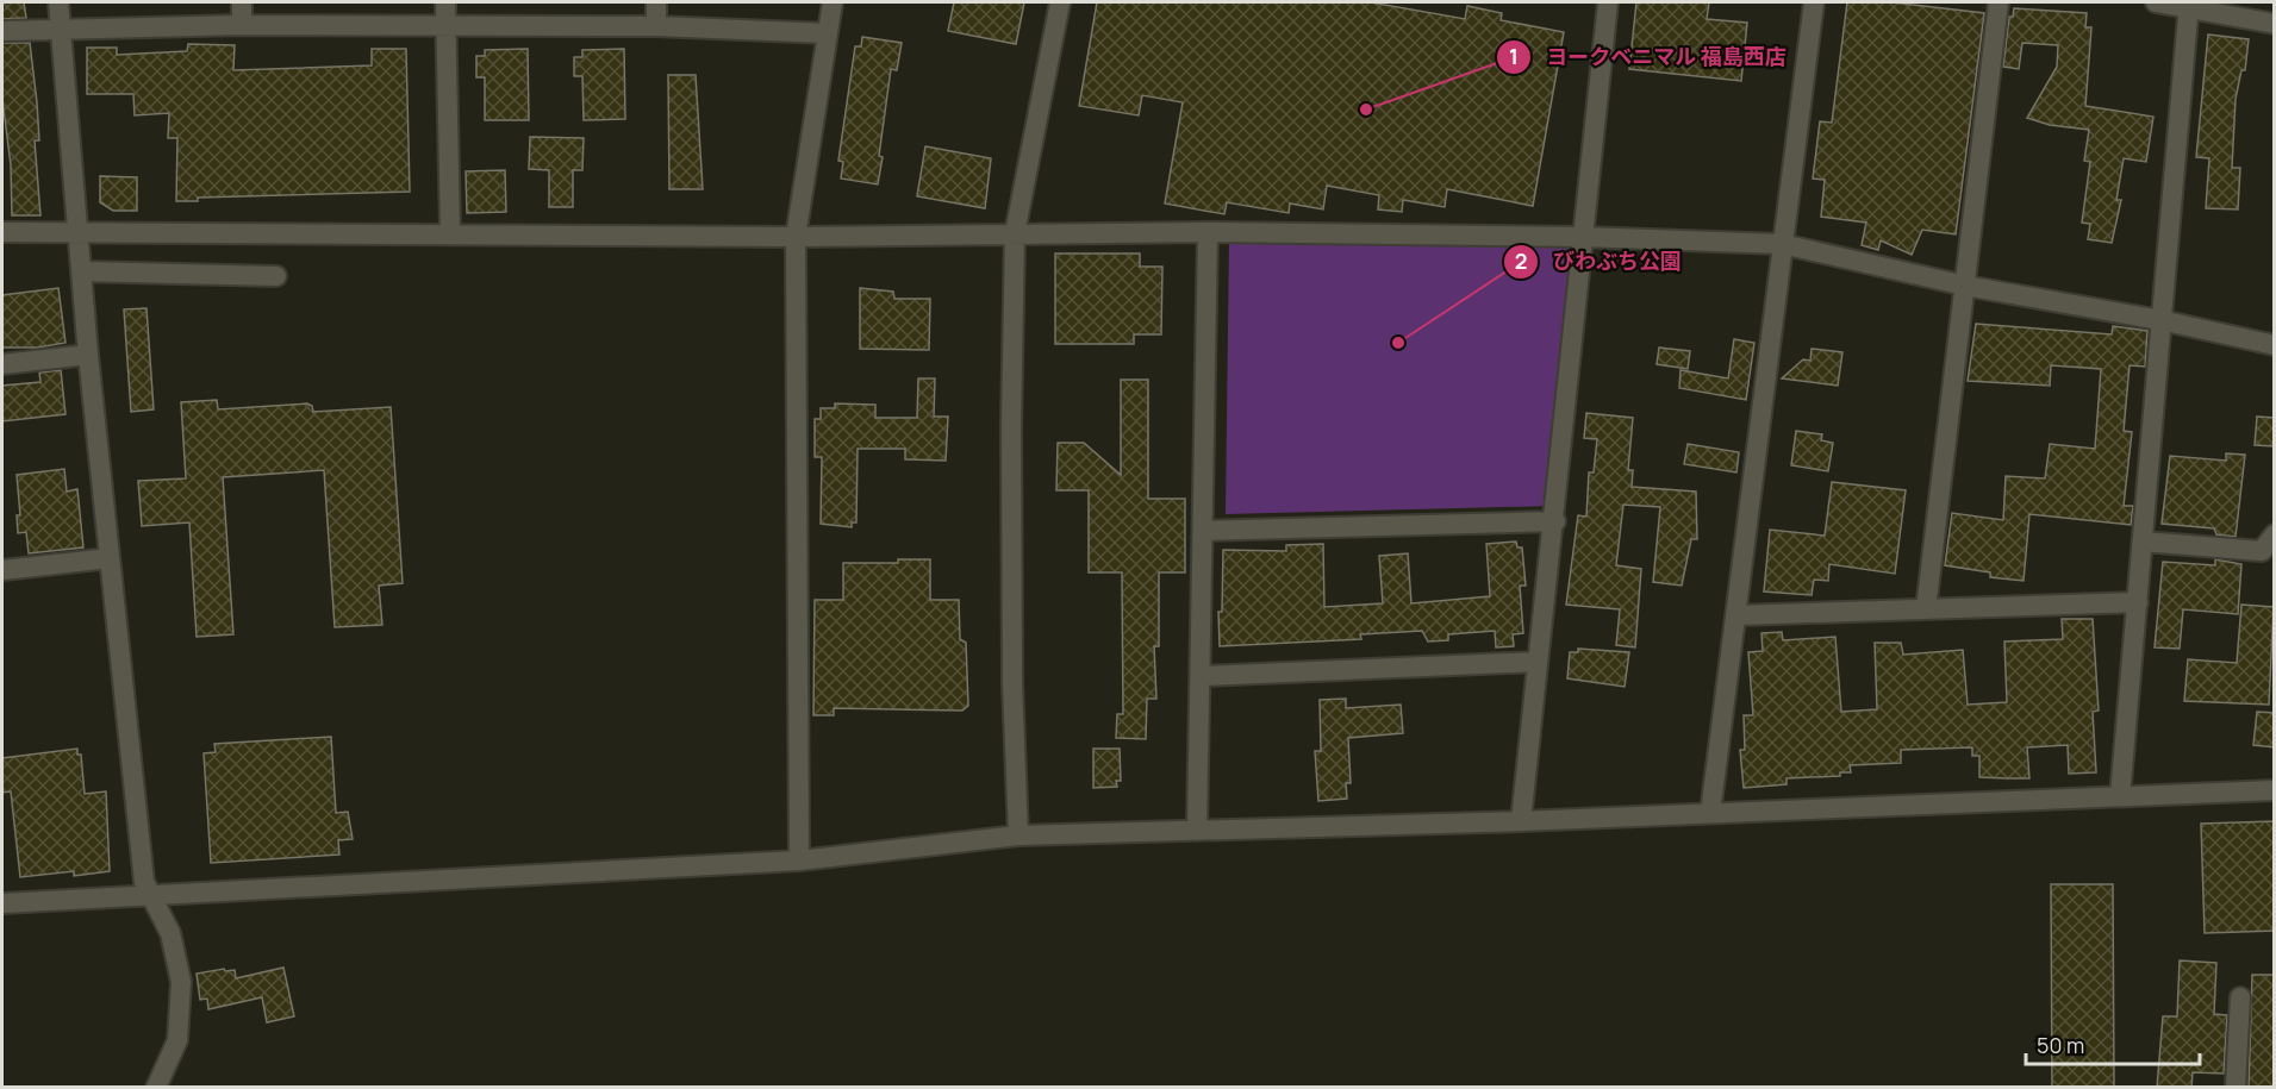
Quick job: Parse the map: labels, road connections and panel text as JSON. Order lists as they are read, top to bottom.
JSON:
{
  "places": ["ヨークベニマル 福島西店", "びわぶち公園"],
  "scale_bar": "50 m"
}
